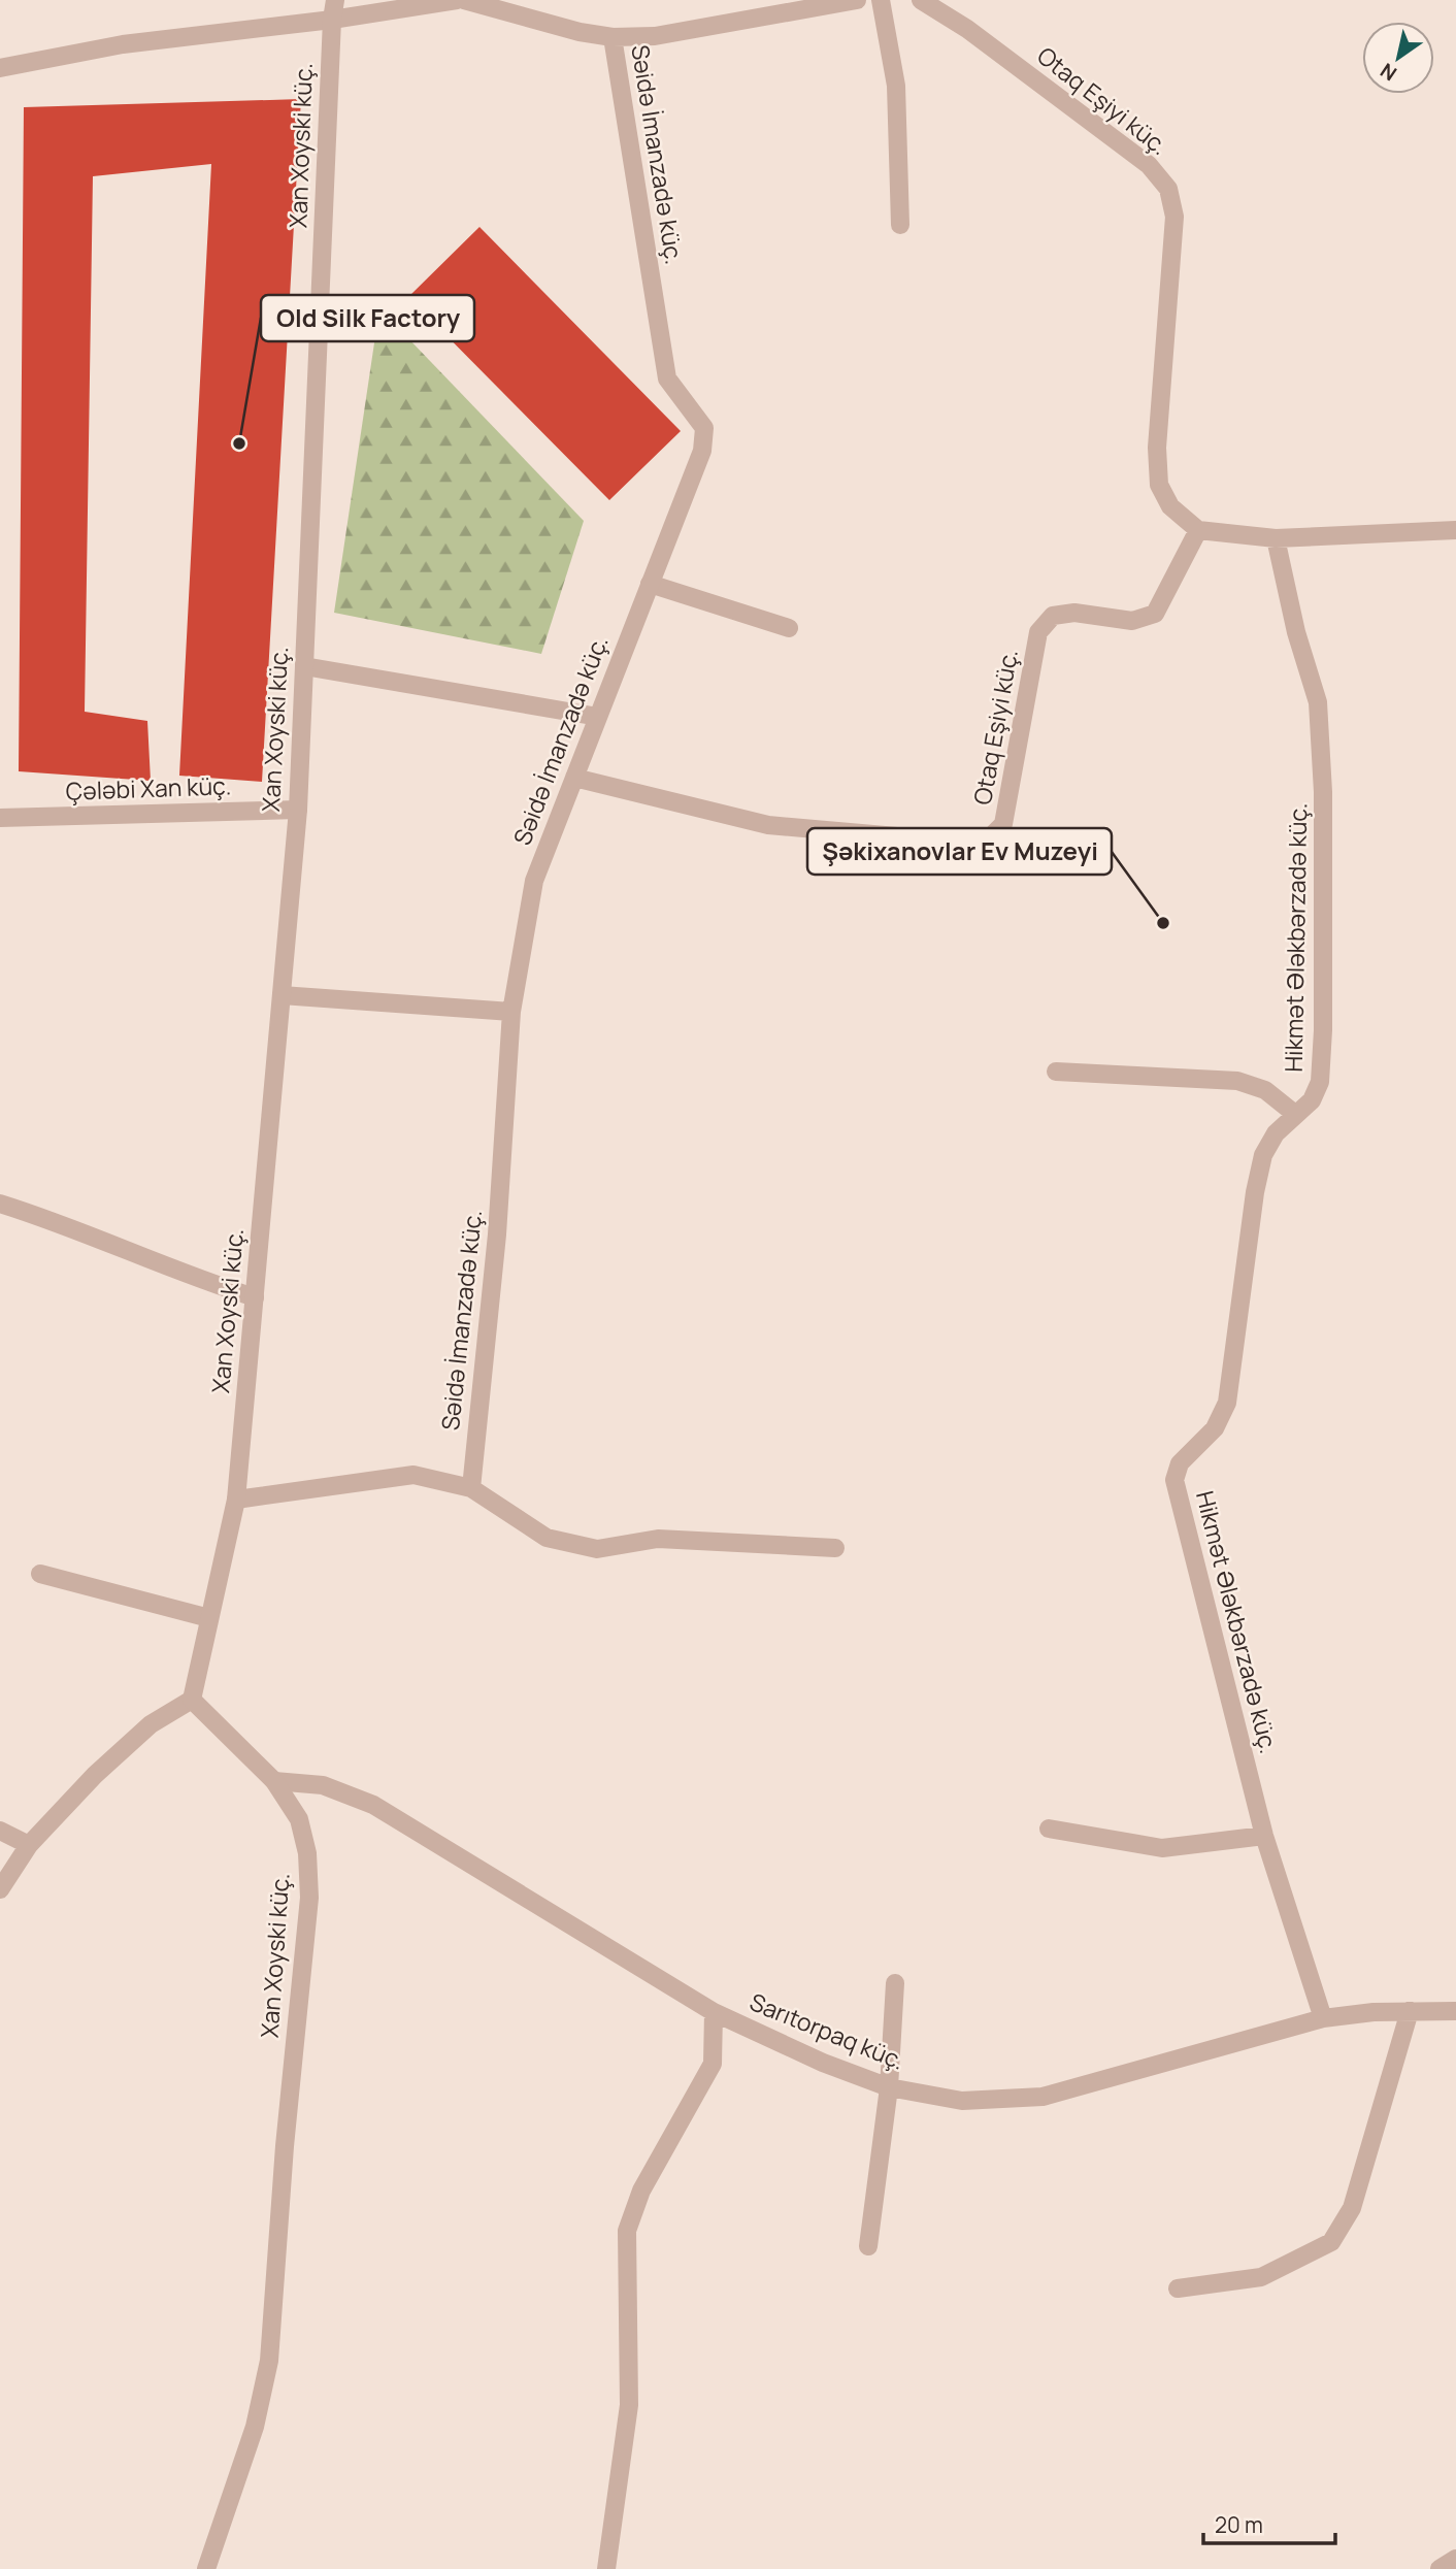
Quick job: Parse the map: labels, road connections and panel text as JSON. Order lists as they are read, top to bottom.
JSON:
{
  "streets": {
    "street": [
      "Otaq Eşiyi küç.",
      "Xan Xoyski küç.",
      "Səidə İmanzadə küç.",
      "Çələbi Xan küç.",
      "Hikmət Ələkbərzadə küç.",
      "Sarıtorpaq küç."
    ]
  },
  "crossings": [
    ["Otaq Eşiyi küç.", "Səidə İmanzadə küç."],
    ["Xan Xoyski küç.", "Çələbi Xan küç."],
    ["Xan Xoyski küç.", "Sarıtorpaq küç."],
    ["Hikmət Ələkbərzadə küç.", "Sarıtorpaq küç."]
  ],
  "places": ["Old Silk Factory", "Şəkixanovlar Ev Muzeyi"],
  "scale_bar": "20 m",
  "north": "bottom left"
}
